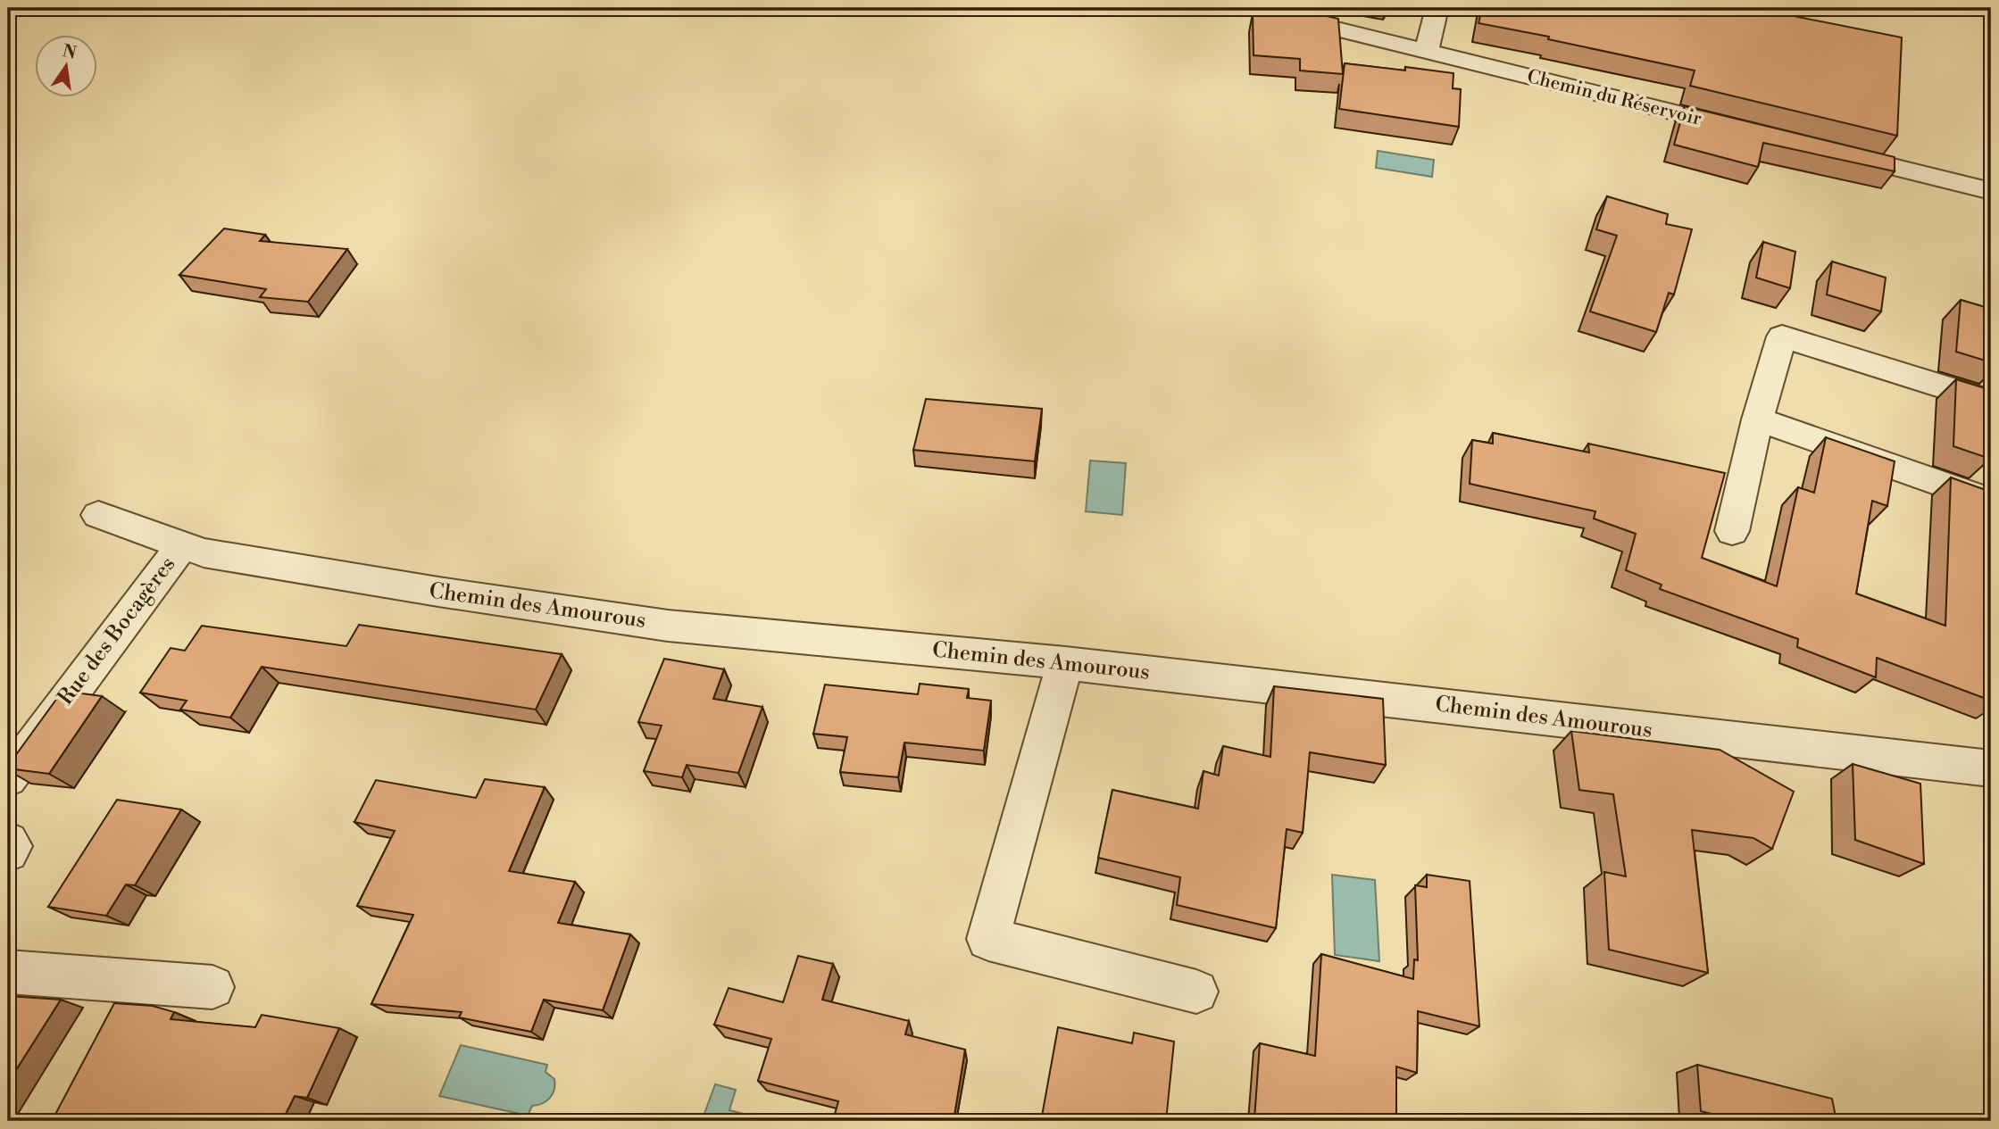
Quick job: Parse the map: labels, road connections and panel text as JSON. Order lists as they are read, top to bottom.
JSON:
{
  "streets": {
    "street": ["Chemin du Réservoir", "Chemin des Amourous", "Rue des Bocagères"]
  },
  "crossings": [
    ["Chemin des Amourous", "Rue des Bocagères"]
  ],
  "north": "top"
}
